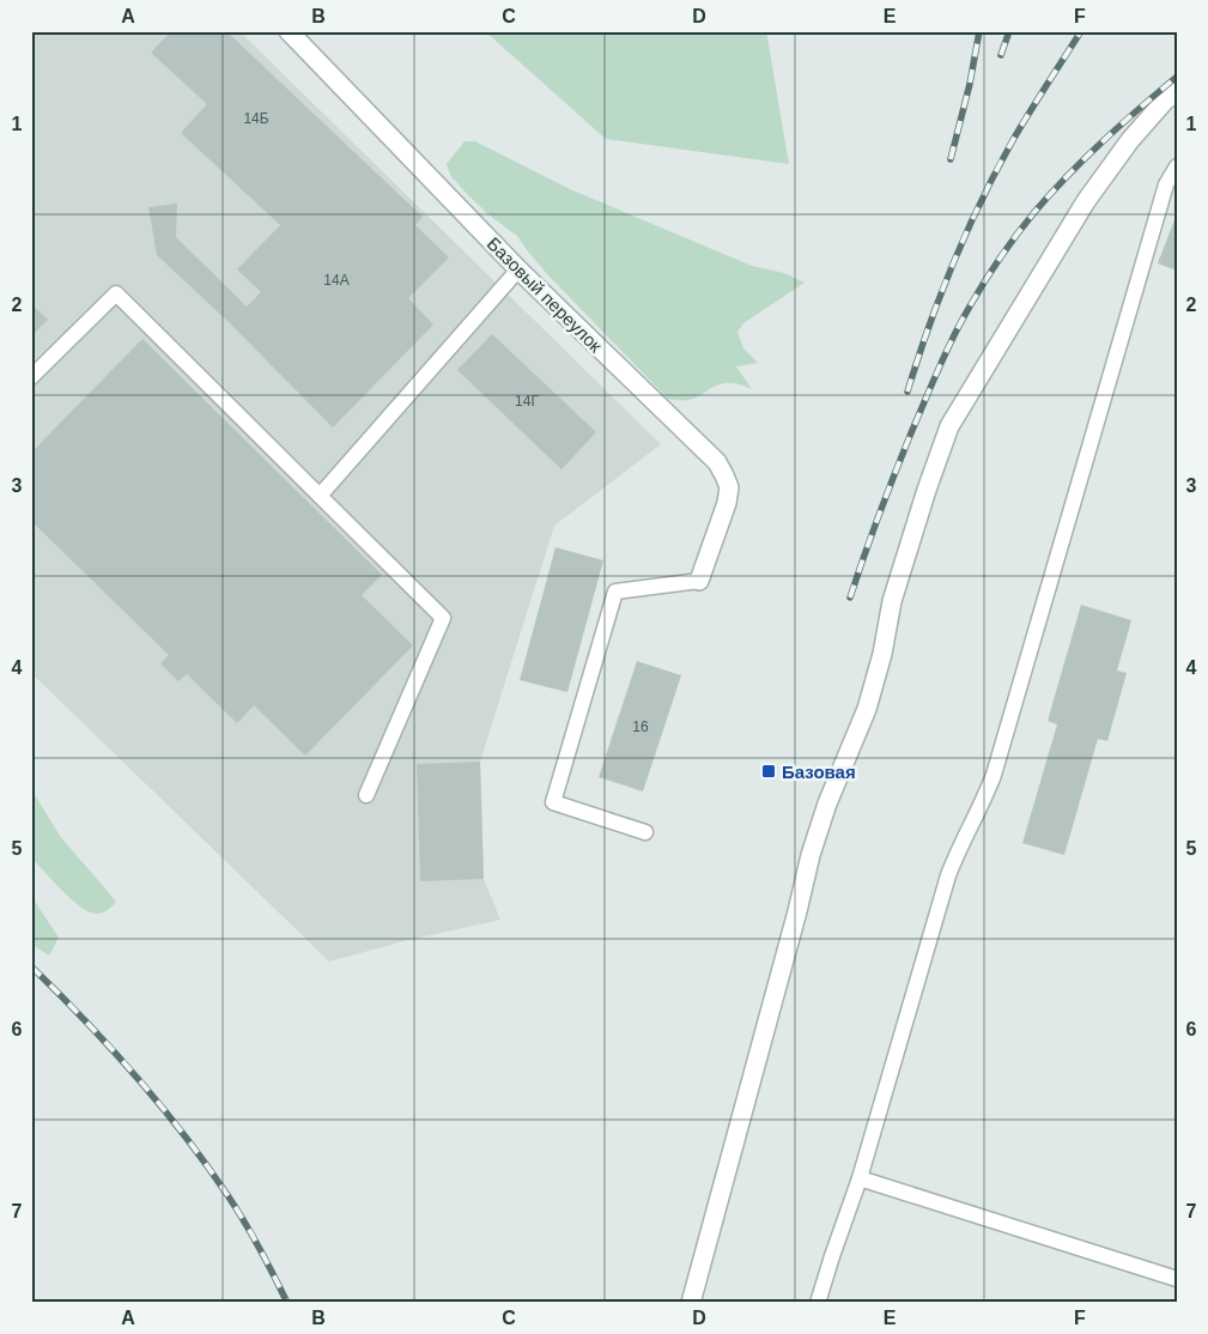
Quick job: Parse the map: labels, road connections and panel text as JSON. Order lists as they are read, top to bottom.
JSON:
{
  "streets": {
    "street": ["Базовый переулок"]
  },
  "places": {
    "transit": ["Базовая"]
  },
  "house_numbers": [
    "14Б",
    "14А",
    "14Г",
    "16"
  ],
  "grid": {
    "columns": [
      "A",
      "B",
      "C",
      "D",
      "E",
      "F"
    ],
    "rows": [
      "1",
      "2",
      "3",
      "4",
      "5",
      "6",
      "7"
    ]
  }
}
